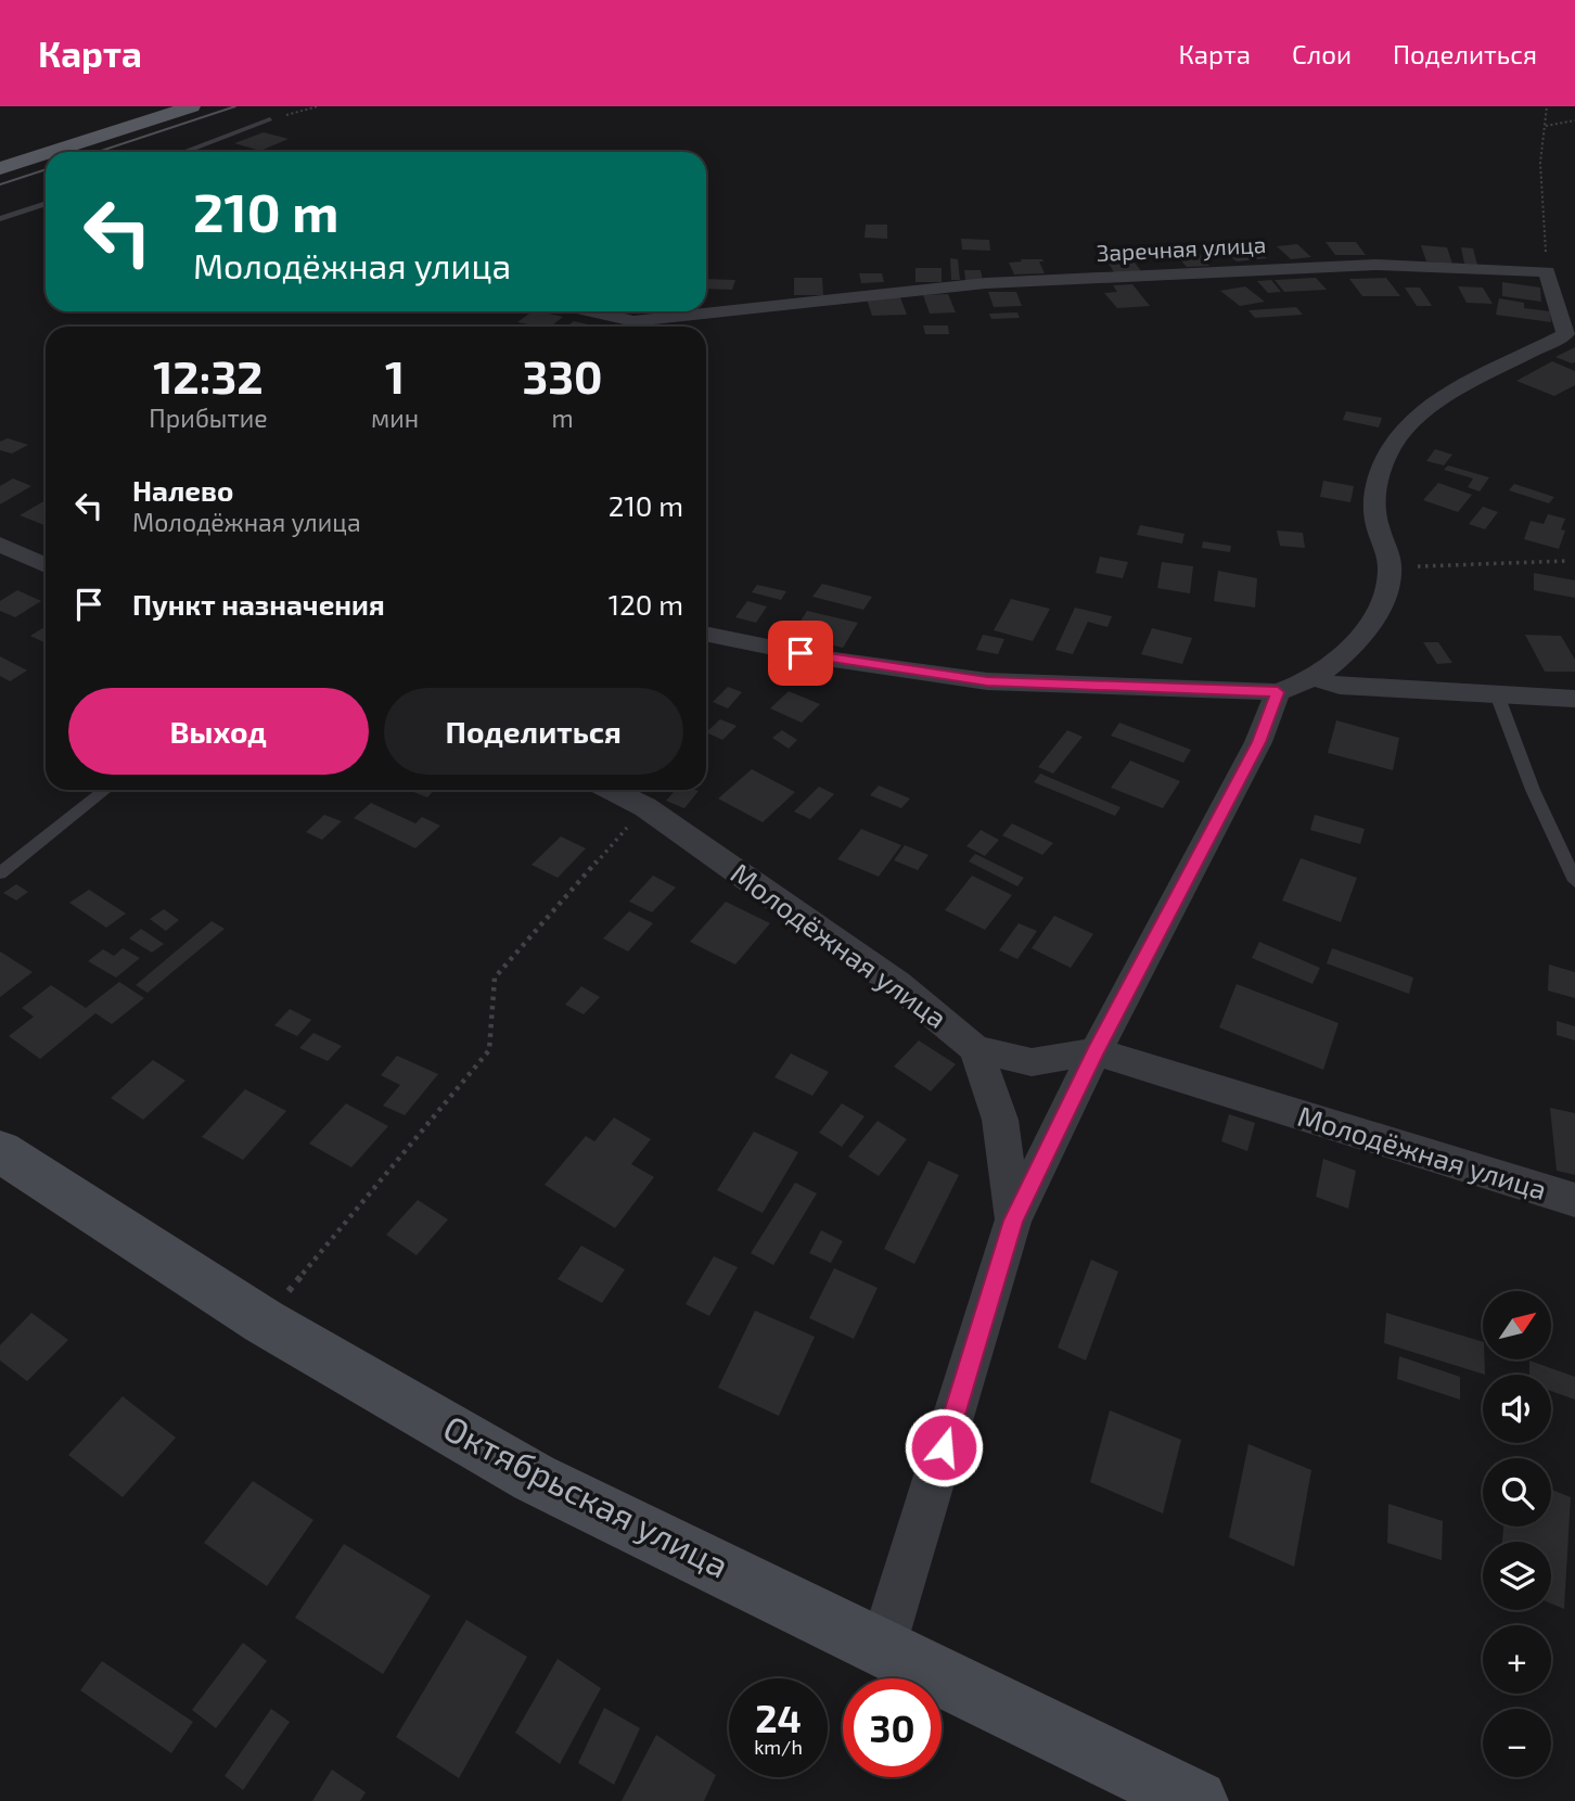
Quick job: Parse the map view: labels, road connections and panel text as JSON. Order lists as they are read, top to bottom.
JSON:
{
  "streets": {
    "street": ["Заречная улица", "Молодёжная улица", "Октябрьская улица"]
  },
  "north": "top right",
  "page": {
    "header": "Карта",
    "nav": ["Карта", "Слои", "Поделиться"],
    "turn": ["210 m", "Молодёжная улица"],
    "eta": [
      "12:32",
      "Прибытие",
      "1",
      "мин",
      "330",
      "m"
    ],
    "list": [
      {
        "name": "Налево",
        "note": "Молодёжная улица",
        "value": "210 m"
      },
      {
        "name": "Пункт назначения",
        "value": "120 m"
      }
    ],
    "buttons": ["Выход", "Поделиться"],
    "map_buttons": ["+", "−"],
    "speed": "24 km/h",
    "limit": "30"
  }
}
